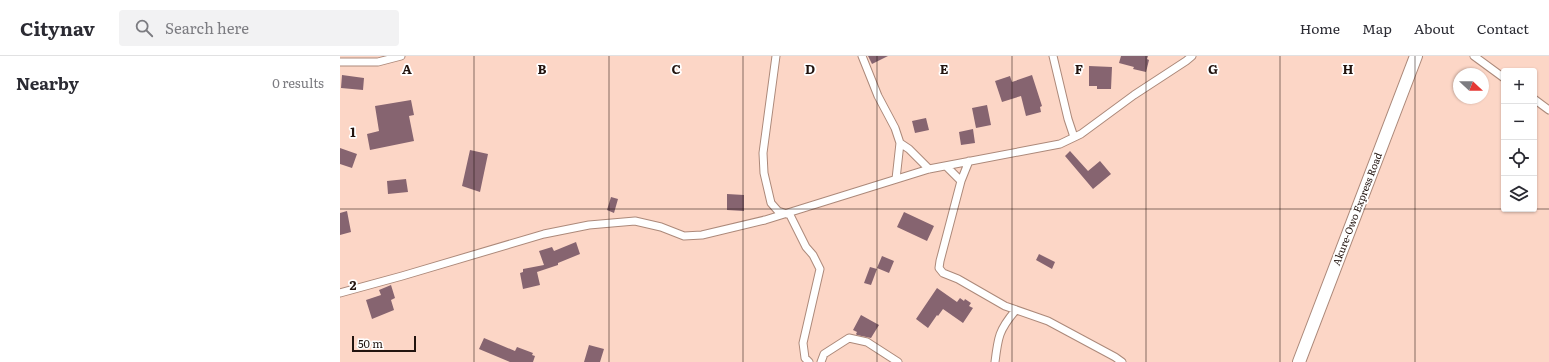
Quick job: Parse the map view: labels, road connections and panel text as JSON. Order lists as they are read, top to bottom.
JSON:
{
  "streets": {
    "highway": ["Akure-Owo Express Road"]
  },
  "scale_bar": "50 m",
  "north": "right",
  "page": {
    "header": "Citynav",
    "search": "Search here",
    "nav": [
      "Home",
      "Map",
      "About",
      "Contact"
    ],
    "heading": ["Nearby", "0 results"],
    "map_buttons": ["+", "−"],
    "scale": "50 m"
  },
  "grid": {
    "columns": [
      "A",
      "B",
      "C",
      "D",
      "E",
      "F",
      "G",
      "H"
    ],
    "rows": ["1", "2"]
  }
}
